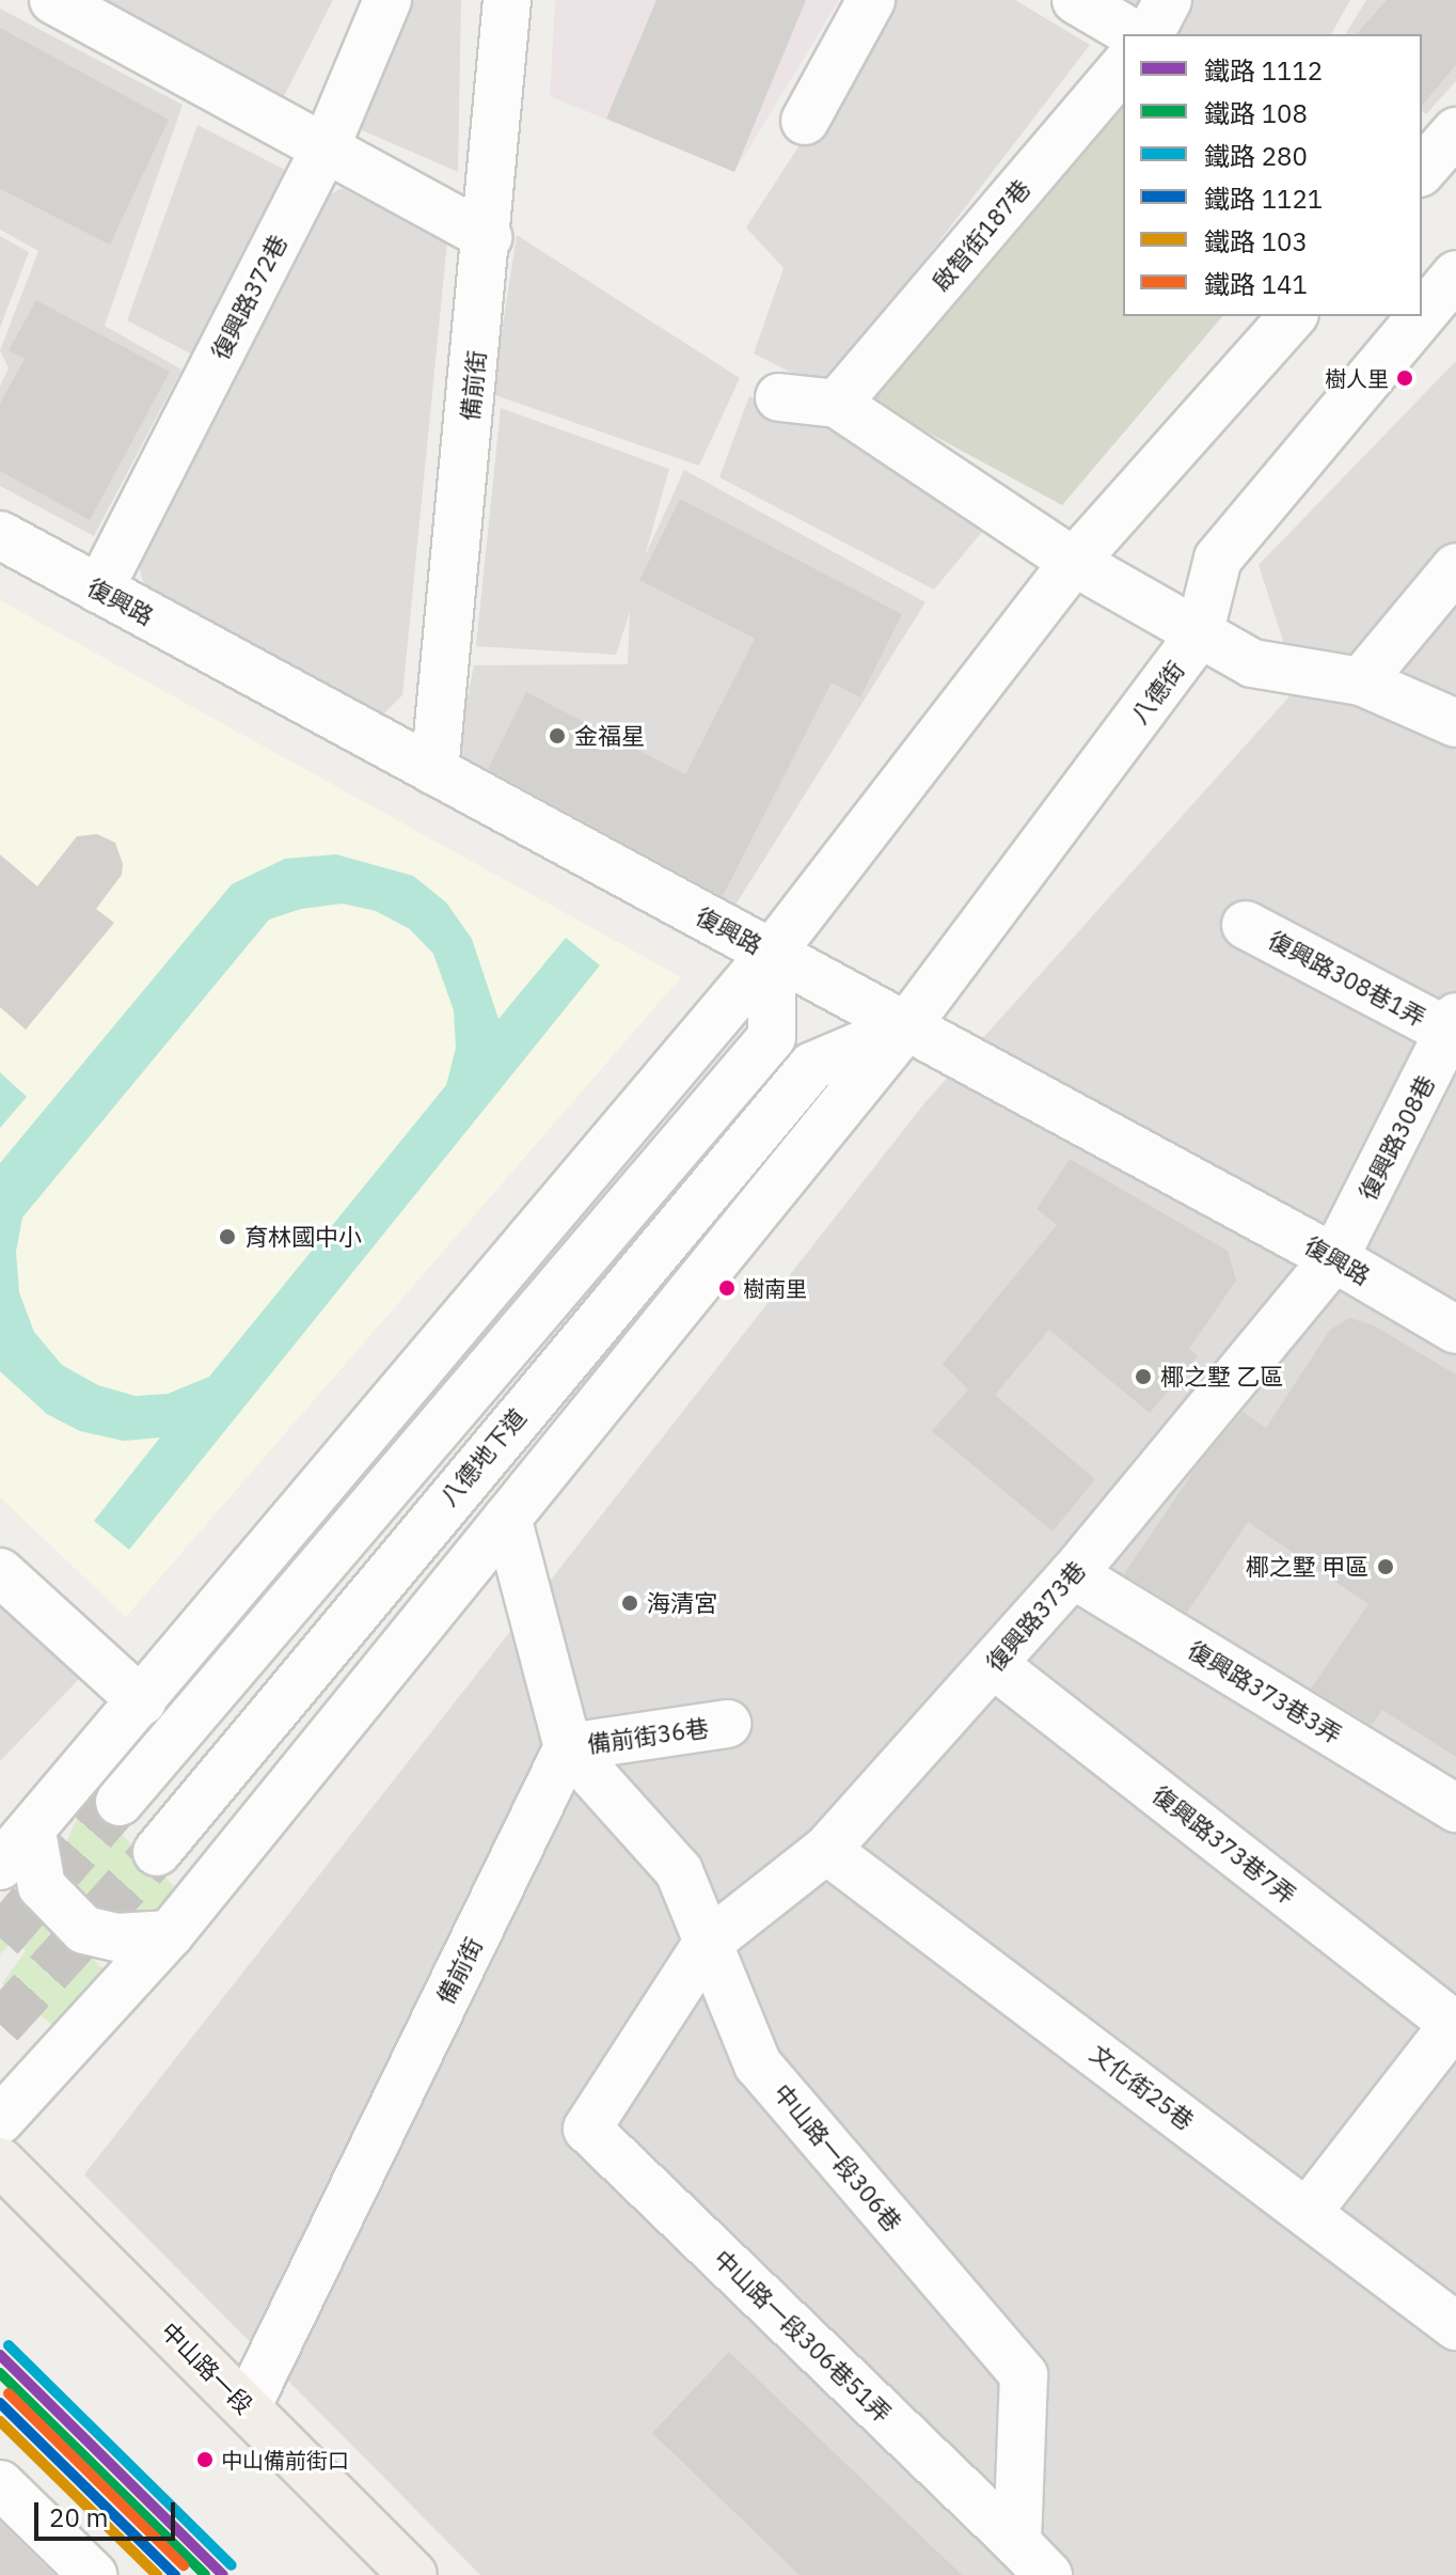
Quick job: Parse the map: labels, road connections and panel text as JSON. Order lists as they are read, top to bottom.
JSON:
{
  "streets": {
    "main road": ["中山路一段"],
    "street": [
      "啟智街187巷",
      "復興路372巷",
      "備前街",
      "復興路",
      "八德街",
      "復興路308巷1弄",
      "復興路308巷",
      "八德地下道",
      "復興路373巷",
      "復興路373巷3弄",
      "備前街36巷",
      "復興路373巷7弄",
      "文化街25巷",
      "中山路一段306巷",
      "中山路一段306巷51弄"
    ]
  },
  "crossings": [
    ["復興路372巷", "復興路"],
    ["備前街", "復興路"],
    ["備前街", "備前街36巷"],
    ["備前街", "中山路一段306巷"],
    ["備前街", "中山路一段"],
    ["復興路", "八德街"],
    ["復興路", "復興路308巷"],
    ["復興路", "八德地下道"],
    ["復興路", "復興路373巷"],
    ["八德街", "八德地下道"],
    ["復興路308巷1弄", "復興路308巷"],
    ["復興路308巷", "復興路373巷"],
    ["復興路373巷", "復興路373巷3弄"],
    ["復興路373巷", "復興路373巷7弄"],
    ["復興路373巷", "文化街25巷"],
    ["復興路373巷", "中山路一段306巷"],
    ["復興路373巷", "中山路一段306巷51弄"],
    ["備前街36巷", "中山路一段306巷"],
    ["中山路一段306巷", "中山路一段306巷51弄"]
  ],
  "places": [
    "樹人里",
    "金福星",
    "育林國中小",
    "樹南里",
    "椰之墅 乙區",
    "椰之墅 甲區",
    "海清宮",
    "中山備前街口"
  ],
  "lines": [
    "rail line 280",
    "rail line 1112",
    "rail line 108",
    "rail line 141",
    "rail line 1121",
    "rail line 103"
  ],
  "legend": [
    "鐵路 1112",
    "鐵路 108",
    "鐵路 280",
    "鐵路 1121",
    "鐵路 103",
    "鐵路 141"
  ],
  "scale_bar": "20 m"
}
